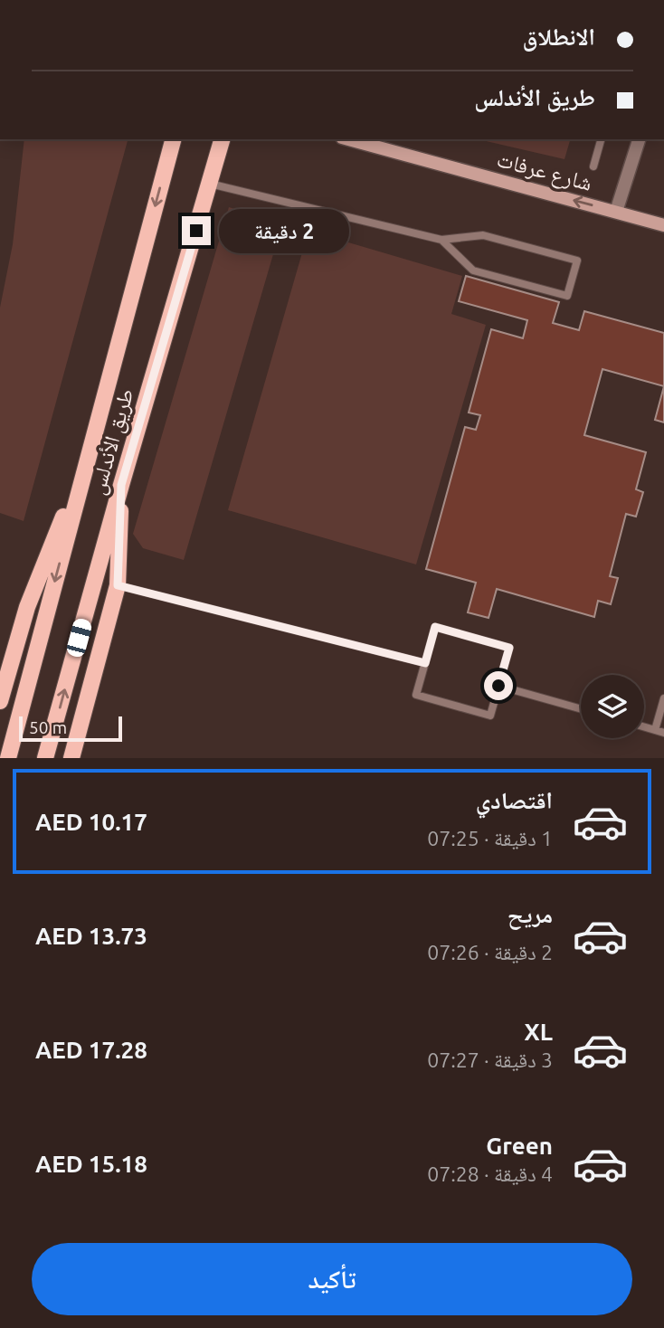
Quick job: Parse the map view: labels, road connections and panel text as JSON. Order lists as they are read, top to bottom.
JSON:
{
  "streets": {
    "main road": ["طريق الأندلس"],
    "street": ["شارع عرفات"]
  },
  "one_way": ["شارع عرفات"],
  "scale_bar": "50 m",
  "page": {
    "banner": ["الانطلاق", "طريق الأندلس"],
    "bubble": "2 دقيقة",
    "scale": "50 m",
    "list": [
      {
        "name": "اقتصادي",
        "note": "1 دقيقة · 07:25",
        "value": "AED 10.17"
      },
      {
        "name": "مريح",
        "note": "2 دقيقة · 07:26",
        "value": "AED 13.73"
      },
      {
        "name": "XL",
        "note": "3 دقيقة · 07:27",
        "value": "AED 17.28"
      },
      {
        "name": "Green",
        "note": "4 دقيقة · 07:28",
        "value": "AED 15.18"
      }
    ],
    "buttons": "تأكيد"
  }
}
